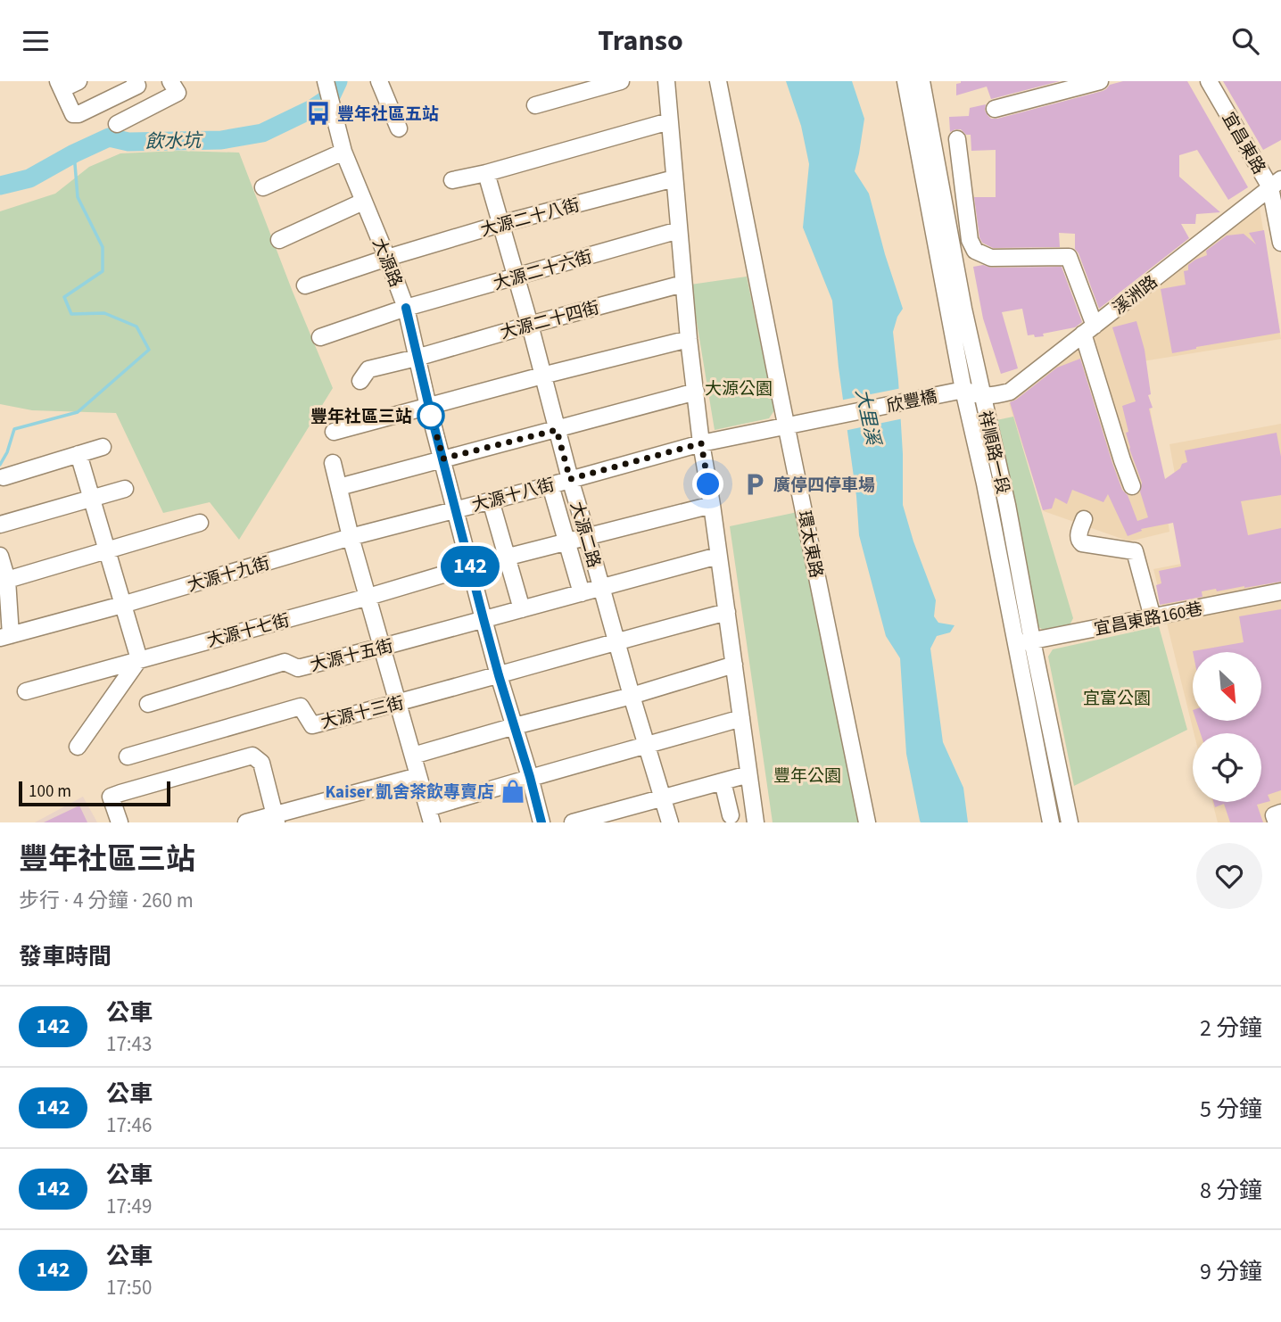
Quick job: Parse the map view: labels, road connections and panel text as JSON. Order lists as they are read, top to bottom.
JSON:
{
  "streets": {
    "street": [
      "宜昌東路",
      "大源二十八街",
      "大源路",
      "大源二十六街",
      "溪洲路",
      "大源二十四街",
      "欣豐橋",
      "祥順路一段",
      "大源十八街",
      "大源二路",
      "環太東路",
      "大源十九街",
      "宜昌東路160巷",
      "大源十七街",
      "大源十五街",
      "大源十三街"
    ]
  },
  "crossings": [
    ["宜昌東路", "溪洲路"],
    ["大源二十八街", "大源路"],
    ["大源二十八街", "大源二路"],
    ["大源路", "大源二十六街"],
    ["大源路", "大源二十四街"],
    ["大源路", "大源十八街"],
    ["大源路", "大源十九街"],
    ["大源路", "大源十七街"],
    ["大源路", "大源十五街"],
    ["大源路", "大源十三街"],
    ["大源二十六街", "大源二路"],
    ["溪洲路", "祥順路一段"],
    ["大源二十四街", "大源二路"],
    ["欣豐橋", "祥順路一段"],
    ["欣豐橋", "大源十八街"],
    ["欣豐橋", "環太東路"],
    ["祥順路一段", "宜昌東路160巷"],
    ["大源十八街", "大源二路"],
    ["大源十八街", "環太東路"],
    ["大源十八街", "大源十九街"],
    ["大源二路", "大源十七街"],
    ["大源二路", "大源十五街"],
    ["大源二路", "大源十三街"]
  ],
  "water": ["飲水坑", "大里溪"],
  "parks": ["大源公園", "宜富公園", "豐年公園"],
  "places": {
    "bus stop": ["豐年社區五站"],
    "other": ["豐年社區三站"],
    "parking": ["廣停四停車場"],
    "shop": ["Kaiser 凱舍茶飲專賣店"]
  },
  "lines": ["bus line 142"],
  "scale_bar": "100 m",
  "north": "bottom right",
  "page": {
    "header": "Transo",
    "on_map": "142",
    "scale": "100 m",
    "heading": [
      ["豐年社區三站", "步行 · 4 分鐘 · 260 m"],
      "發車時間"
    ],
    "list": [
      {
        "mark": "142",
        "name": "公車",
        "note": "17:43",
        "value": "2 分鐘"
      },
      {
        "mark": "142",
        "name": "公車",
        "note": "17:46",
        "value": "5 分鐘"
      },
      {
        "mark": "142",
        "name": "公車",
        "note": "17:49",
        "value": "8 分鐘"
      },
      {
        "mark": "142",
        "name": "公車",
        "note": "17:50",
        "value": "9 分鐘"
      }
    ]
  }
}
